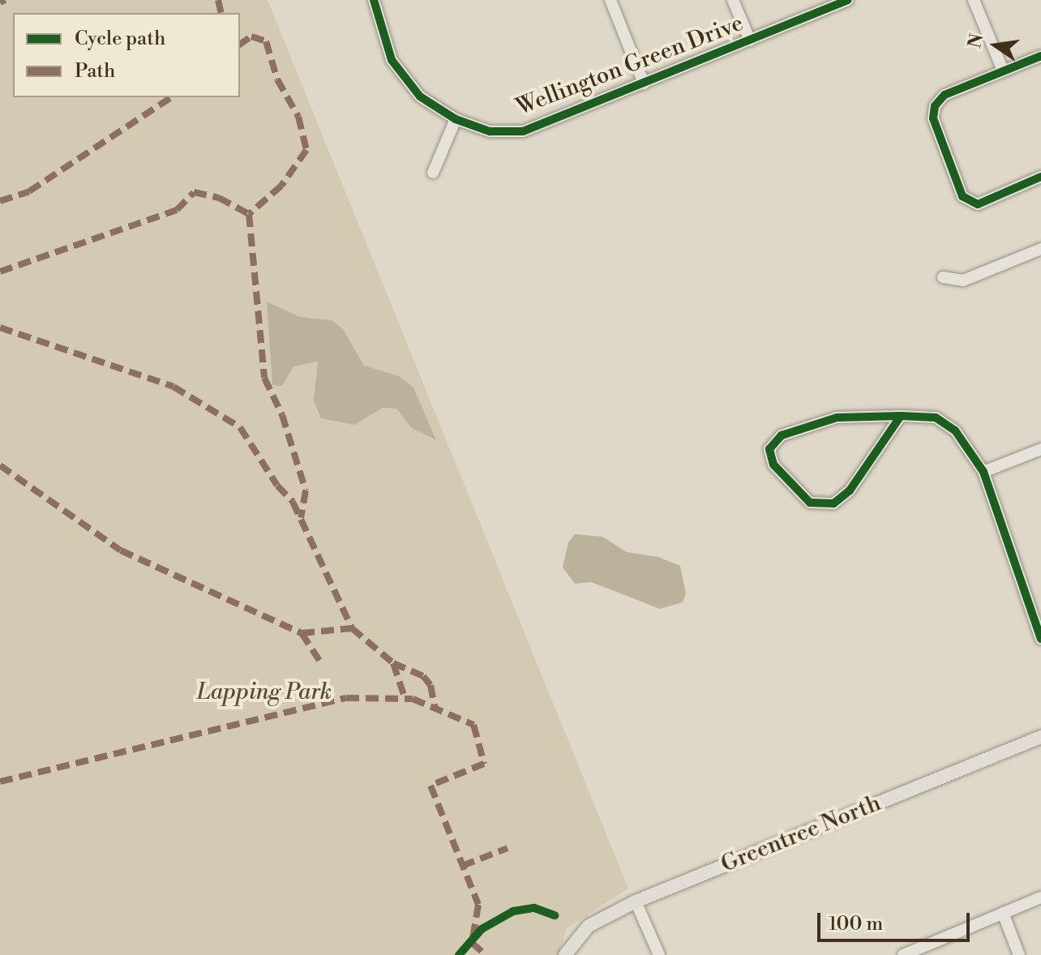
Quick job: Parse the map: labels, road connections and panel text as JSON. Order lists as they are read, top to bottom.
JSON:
{
  "streets": {
    "main road": ["Greentree North"],
    "street": ["Wellington Green Drive"]
  },
  "parks": ["Lapping Park"],
  "legend": ["Cycle path", "Path"],
  "scale_bar": "100 m",
  "north": "left"
}
